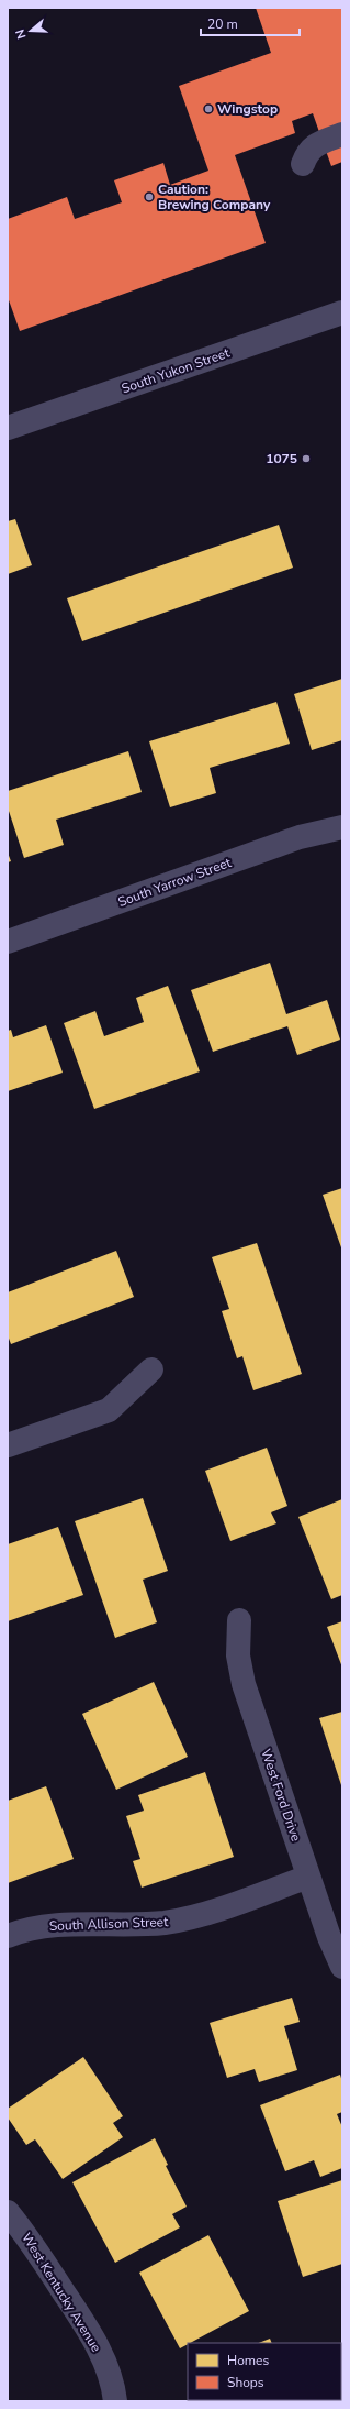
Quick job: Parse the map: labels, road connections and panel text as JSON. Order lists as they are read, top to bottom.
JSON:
{
  "streets": {
    "street": [
      "South Yukon Street",
      "South Yarrow Street",
      "West Ford Drive",
      "South Allison Street",
      "West Kentucky Avenue"
    ]
  },
  "crossings": [
    ["West Ford Drive", "South Allison Street"]
  ],
  "places": ["Wingstop", "Caution: Brewing Company", "1075"],
  "legend": ["Homes", "Shops"],
  "scale_bar": "20 m",
  "north": "left"
}
